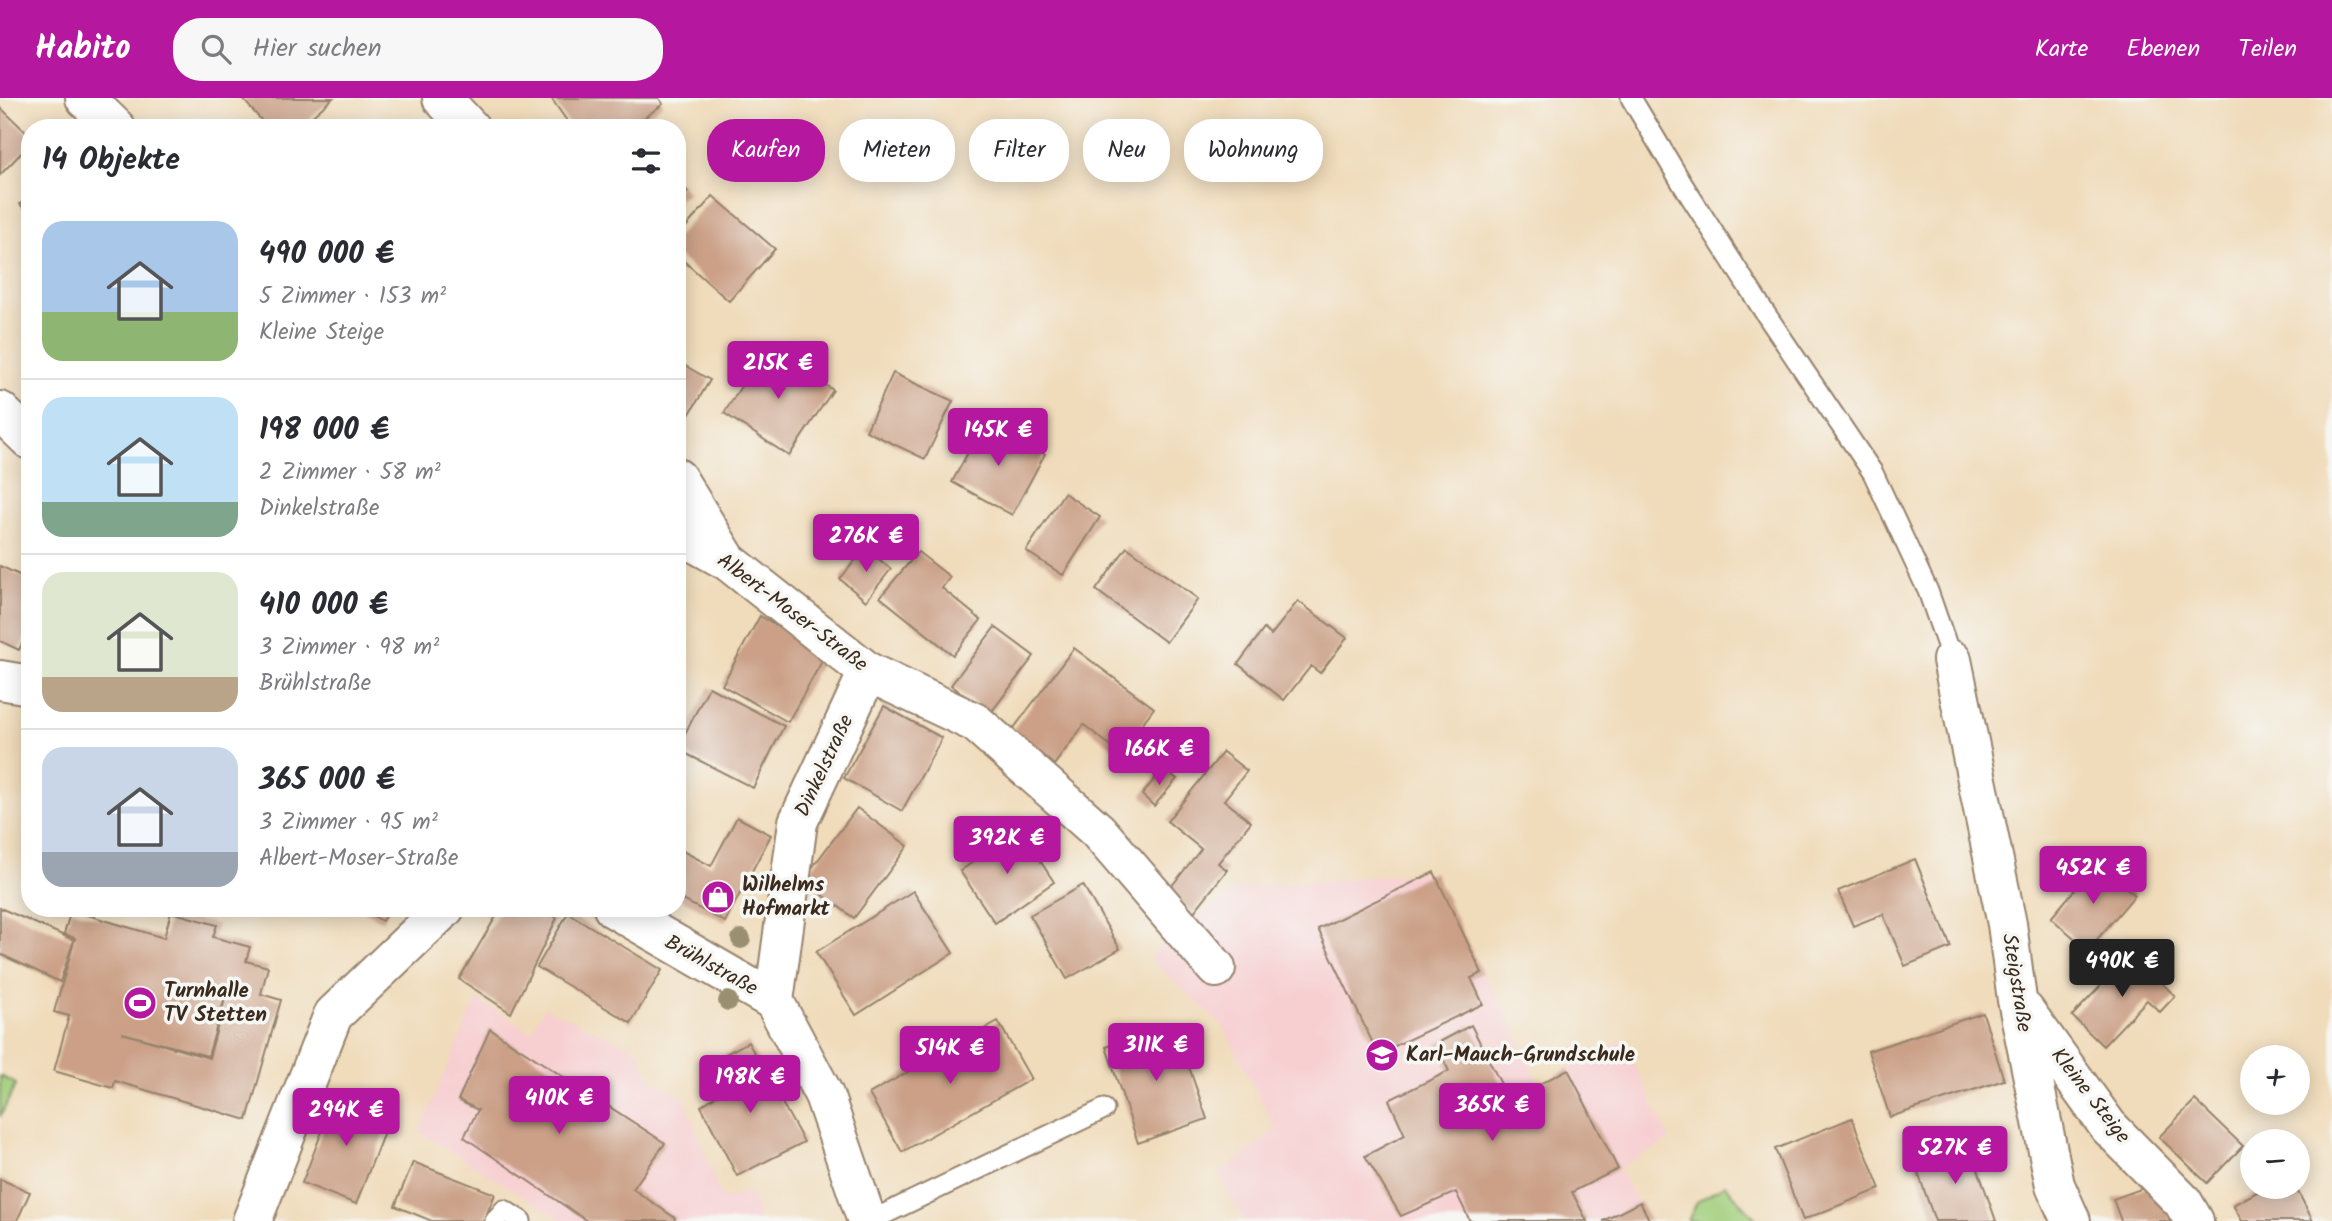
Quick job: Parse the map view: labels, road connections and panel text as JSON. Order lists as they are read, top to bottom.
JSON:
{
  "streets": {
    "street": [
      "Albert-Moser-Straße",
      "Dinkelstraße",
      "Brühlstraße",
      "Steigstraße",
      "Kleine Steige"
    ]
  },
  "crossings": [
    ["Albert-Moser-Straße", "Dinkelstraße"],
    ["Dinkelstraße", "Brühlstraße"],
    ["Steigstraße", "Kleine Steige"]
  ],
  "places": {
    "shop": ["Wilhelms Hofmarkt"],
    "sports": ["Turnhalle TV Stetten"],
    "school or university": ["Karl-Mauch-Grundschule"]
  },
  "page": {
    "header": "Habito",
    "search": "Hier suchen",
    "nav": ["Karte", "Ebenen", "Teilen"],
    "chip": [
      "Kaufen",
      "Mieten",
      "Filter",
      "Neu",
      "Wohnung"
    ],
    "heading": "14 Objekte",
    "list": [
      {
        "name": "490 000 €",
        "note": "5 Zimmer · 153 m² · Kleine Steige"
      },
      {
        "name": "198 000 €",
        "note": "2 Zimmer · 58 m² · Dinkelstraße"
      },
      {
        "name": "410 000 €",
        "note": "3 Zimmer · 98 m² · Brühlstraße"
      },
      {
        "name": "365 000 €",
        "note": "3 Zimmer · 95 m² · Albert-Moser-Straße"
      }
    ],
    "price": [
      "215K €",
      "145K €",
      "276K €",
      "166K €",
      "392K €",
      "452K €",
      "490K €",
      "311K €",
      "514K €",
      "198K €",
      "410K €",
      "365K €",
      "294K €",
      "527K €"
    ],
    "map_buttons": ["+", "−"]
  }
}
